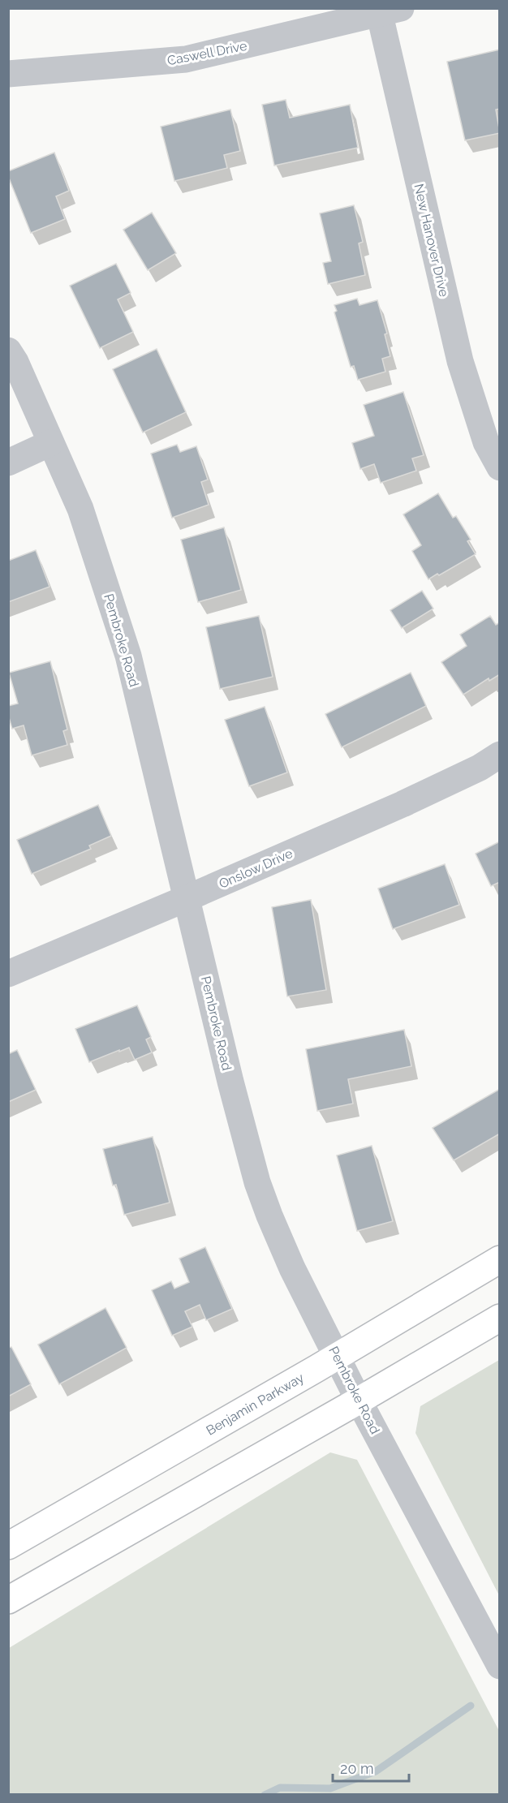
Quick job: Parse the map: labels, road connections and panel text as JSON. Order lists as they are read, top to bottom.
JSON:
{
  "streets": {
    "highway": ["Benjamin Parkway"],
    "street": [
      "Caswell Drive",
      "New Hanover Drive",
      "Pembroke Road",
      "Onslow Drive"
    ]
  },
  "crossings": [
    ["Caswell Drive", "New Hanover Drive"],
    ["Pembroke Road", "Onslow Drive"],
    ["Pembroke Road", "Benjamin Parkway"]
  ],
  "scale_bar": "20 m"
}
